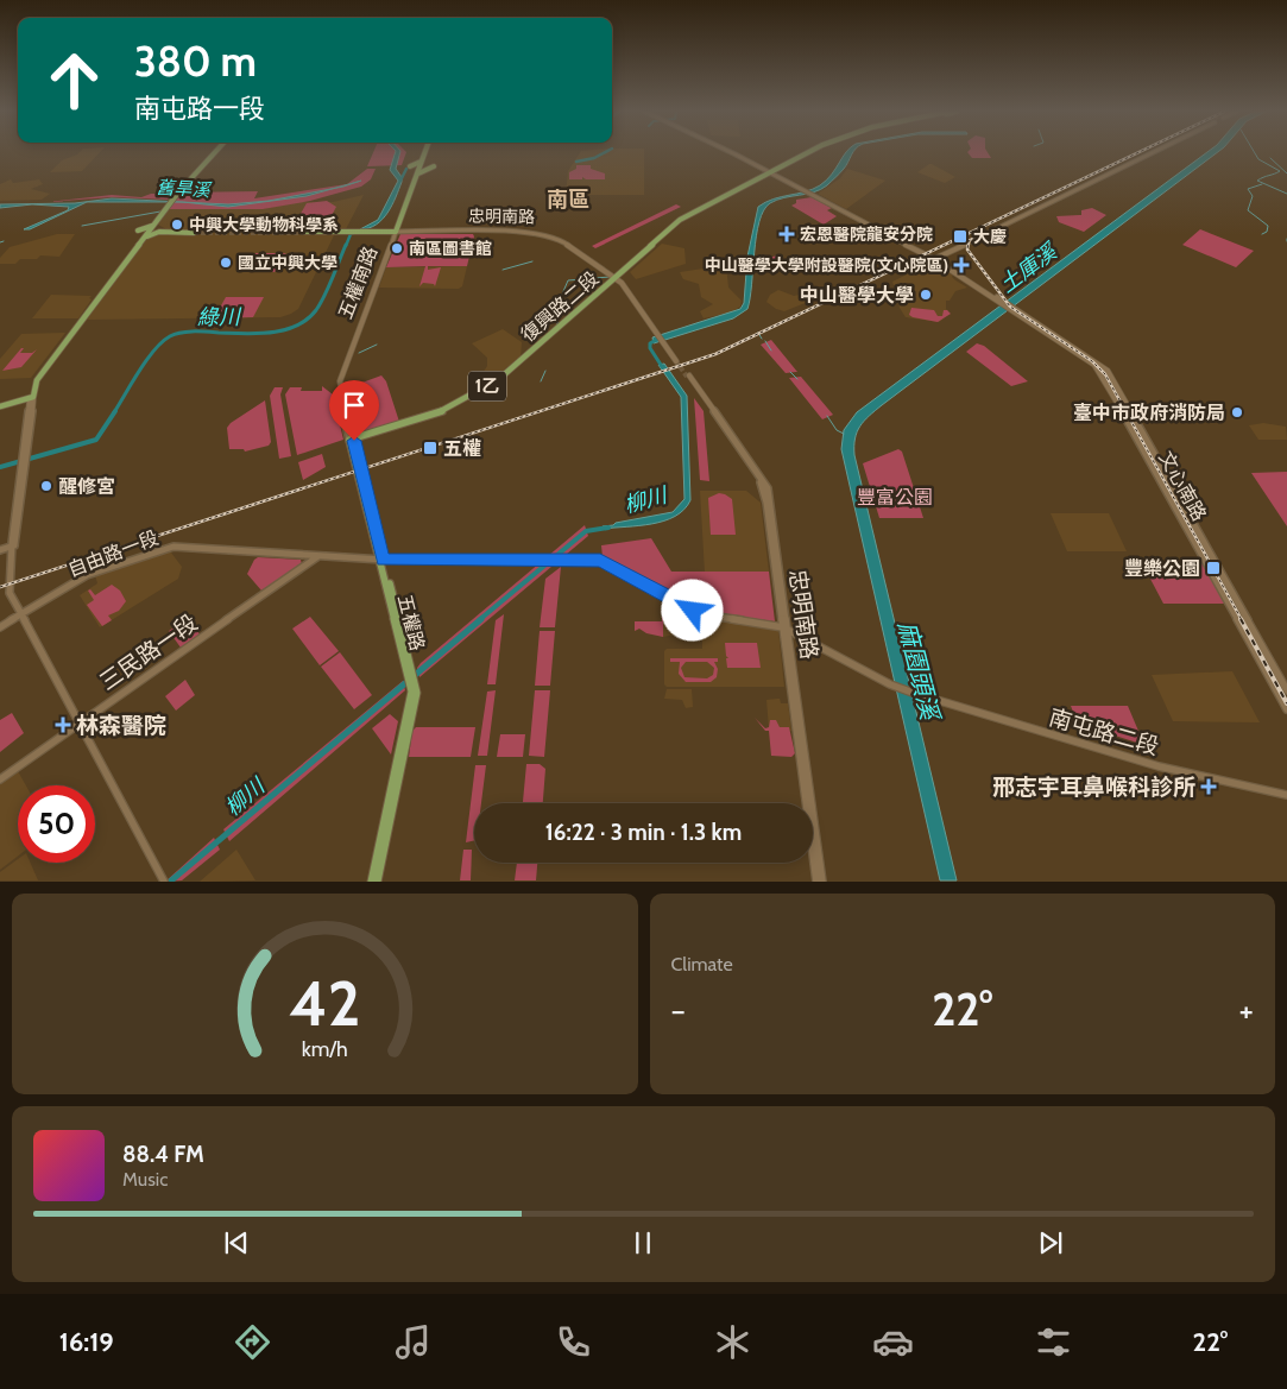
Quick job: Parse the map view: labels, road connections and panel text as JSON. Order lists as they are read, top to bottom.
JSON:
{
  "streets": {
    "main road": [
      "忠明南路",
      "五權南路",
      "復興路二段",
      "1乙",
      "文心南路",
      "自由路一段",
      "五權路",
      "三民路一段",
      "南屯路二段"
    ]
  },
  "crossings": [
    ["忠明南路", "五權南路"],
    ["忠明南路", "復興路二段"],
    ["忠明南路", "南屯路二段"],
    ["五權南路", "復興路二段"],
    ["五權南路", "五權路"],
    ["復興路二段", "1乙"],
    ["復興路二段", "五權路"],
    ["自由路一段", "五權路"],
    ["自由路一段", "三民路一段"],
    ["自由路一段", "南屯路二段"]
  ],
  "districts": ["南區"],
  "water": [
    "舊旱溪",
    "土庫溪",
    "綠川",
    "柳川",
    "麻園頭溪"
  ],
  "parks": ["豐富公園"],
  "places": {
    "other": [
      "中興大學動物科學系",
      "南區圖書館",
      "國立中興大學",
      "中山醫學大學",
      "臺中市政府消防局",
      "醒修宮"
    ],
    "health": [
      "宏恩醫院龍安分院",
      "中山醫學大學附設醫院(文心院區)",
      "林森醫院",
      "邢志宇耳鼻喉科診所"
    ],
    "transit": ["大慶", "五權", "豐樂公園"]
  },
  "page": {
    "turn": ["380 m", "南屯路一段"],
    "limit": "50",
    "trip": "16:22 · 3 min · 1.3 km",
    "tile": "Climate",
    "heat": ["−", "22°", "+"],
    "song": ["88.4 FM", "Music"],
    "tabs": ["16:19", "22°"],
    "gauge": ["42", "km/h"]
  }
}
